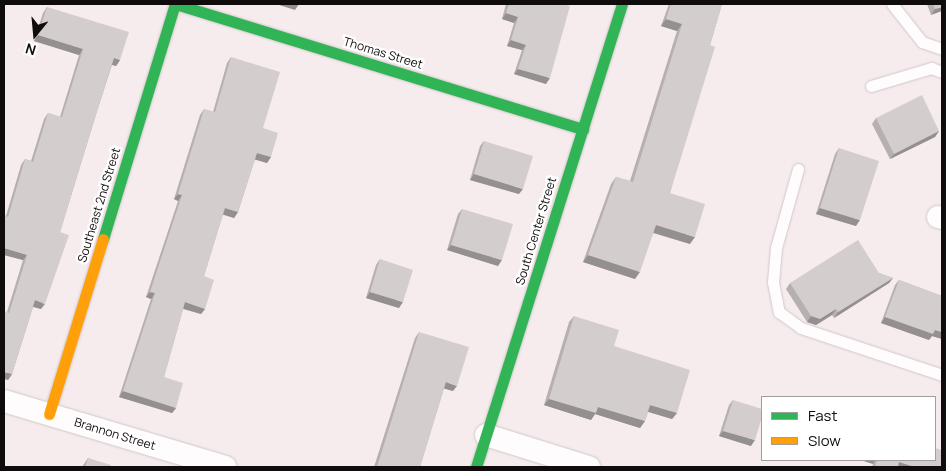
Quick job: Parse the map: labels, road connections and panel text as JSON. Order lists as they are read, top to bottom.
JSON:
{
  "streets": {
    "street": [
      "Thomas Street",
      "Southeast 2nd Street",
      "South Center Street",
      "Brannon Street"
    ]
  },
  "crossings": [
    ["Thomas Street", "Southeast 2nd Street"],
    ["Thomas Street", "South Center Street"],
    ["Southeast 2nd Street", "Brannon Street"]
  ],
  "legend": ["Fast", "Slow"],
  "north": "bottom"
}
